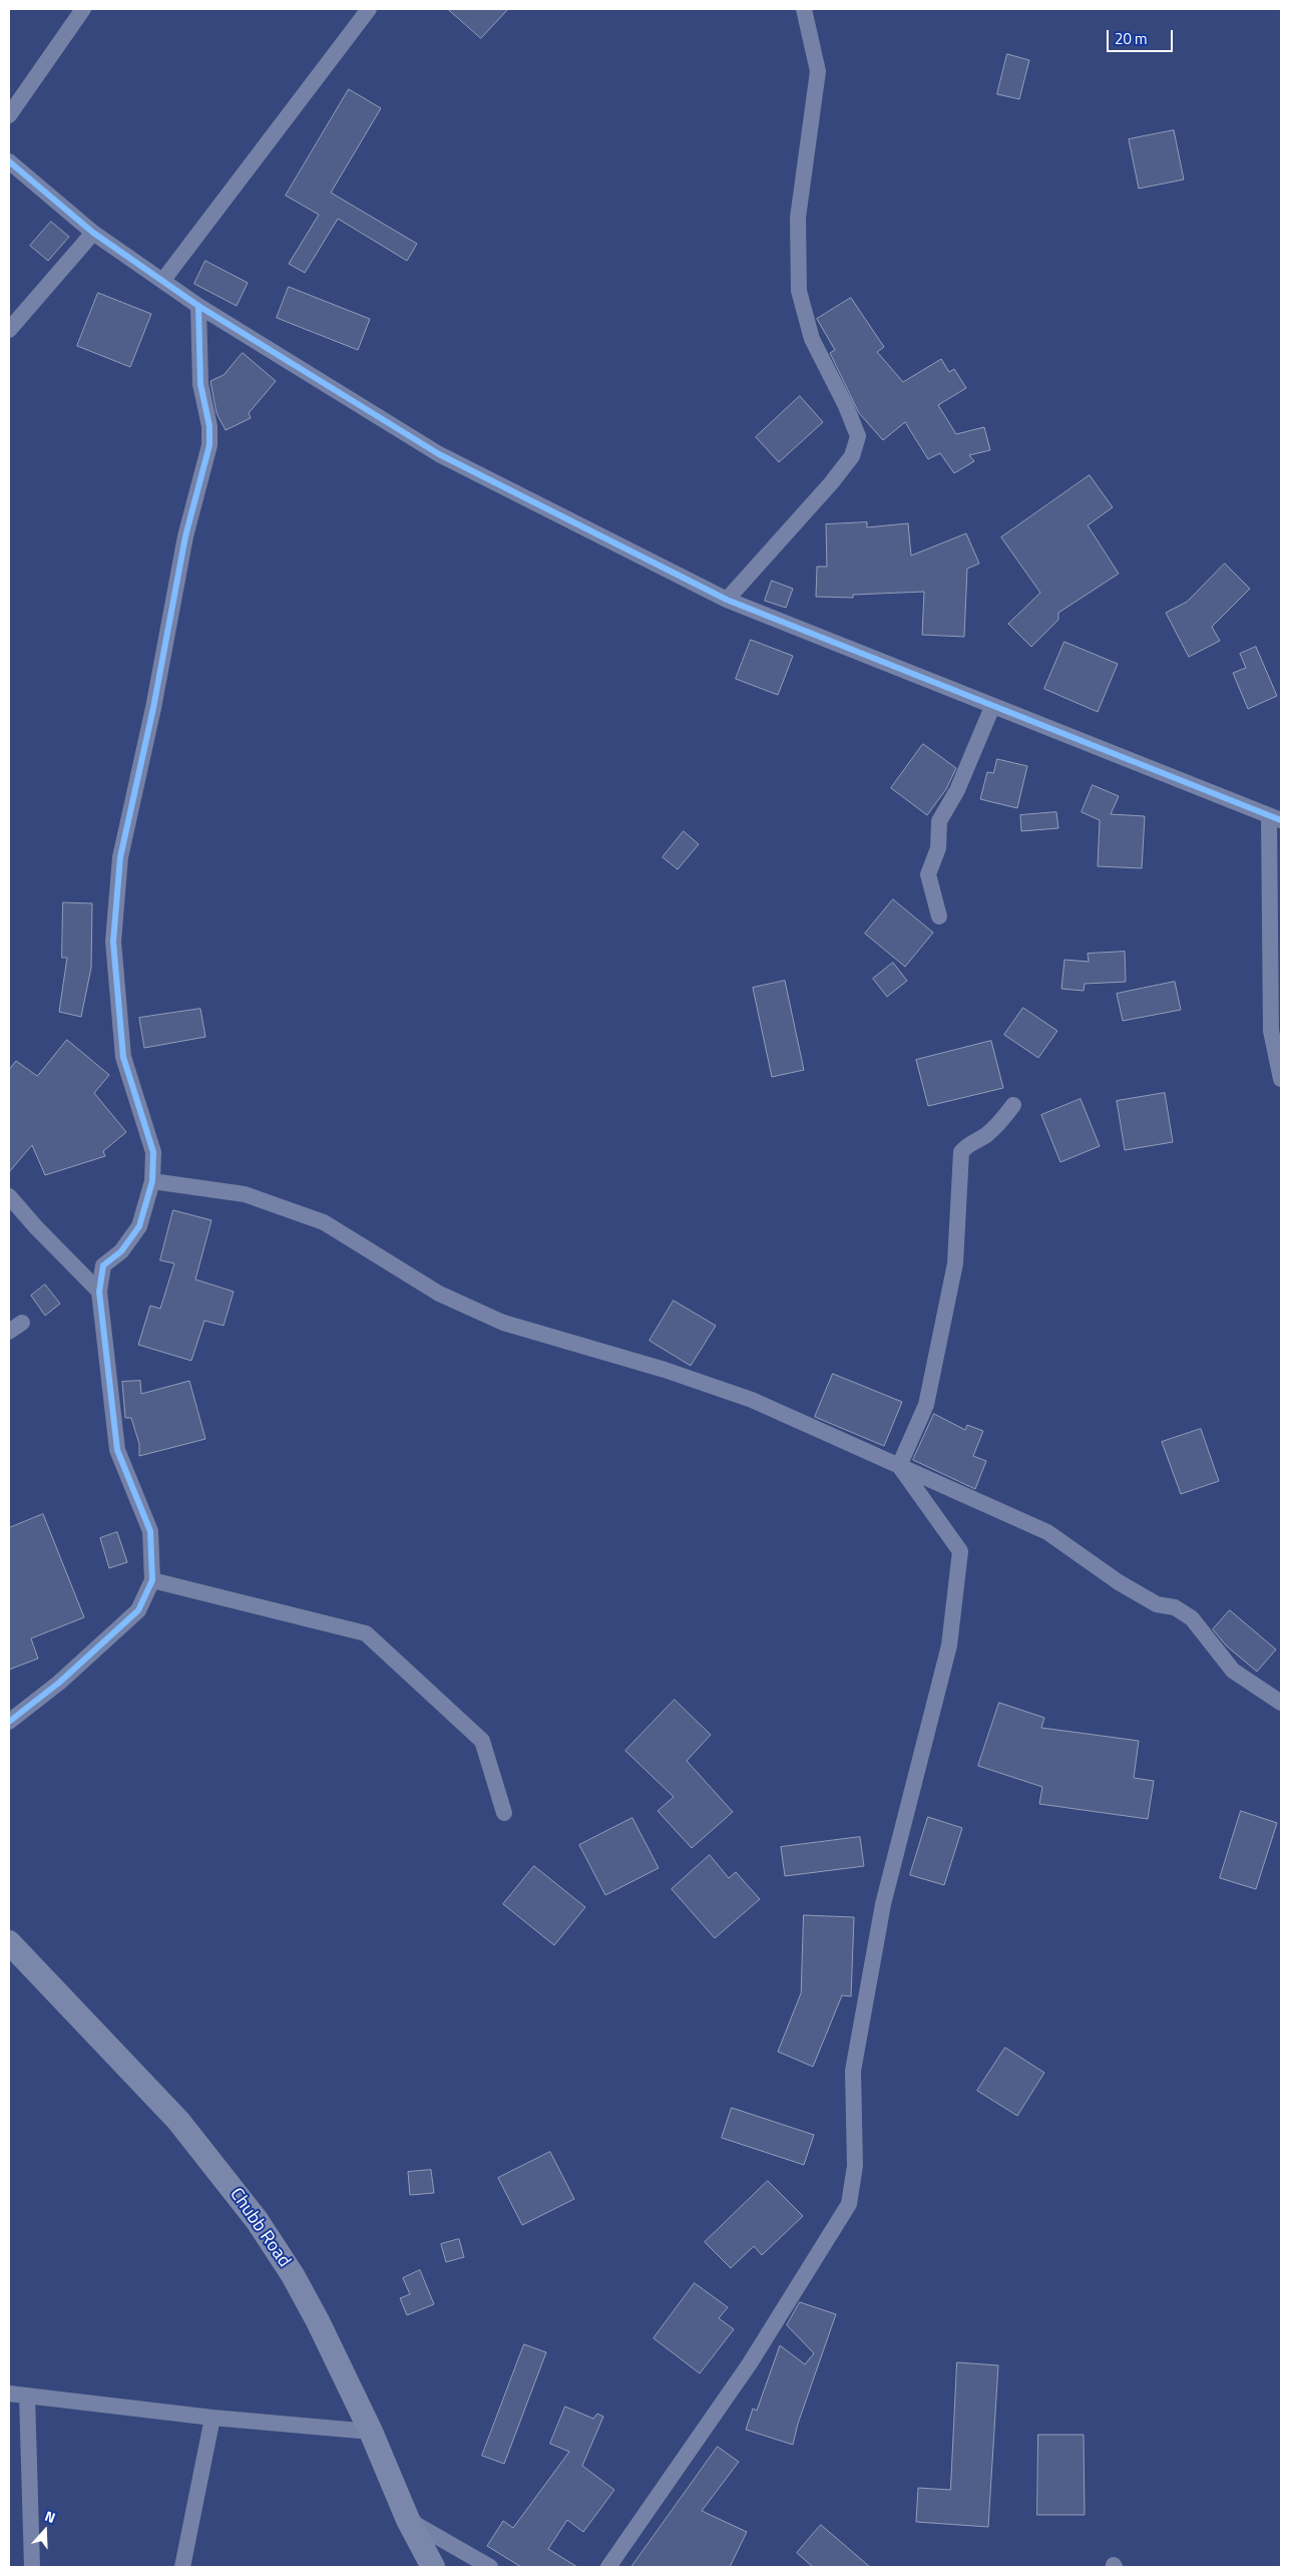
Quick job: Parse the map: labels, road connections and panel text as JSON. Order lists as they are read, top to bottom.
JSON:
{
  "streets": {
    "street": ["Chubb Road"]
  },
  "scale_bar": "20 m",
  "north": "top"
}
